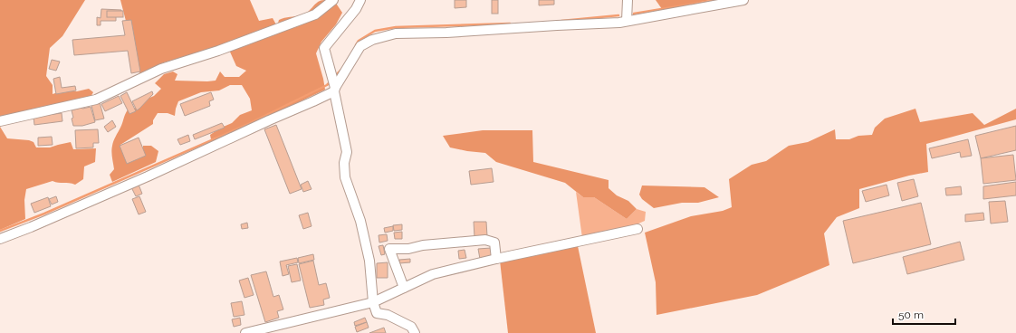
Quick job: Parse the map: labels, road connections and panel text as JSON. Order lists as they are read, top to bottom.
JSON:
{
  "scale_bar": "50 m"
}
